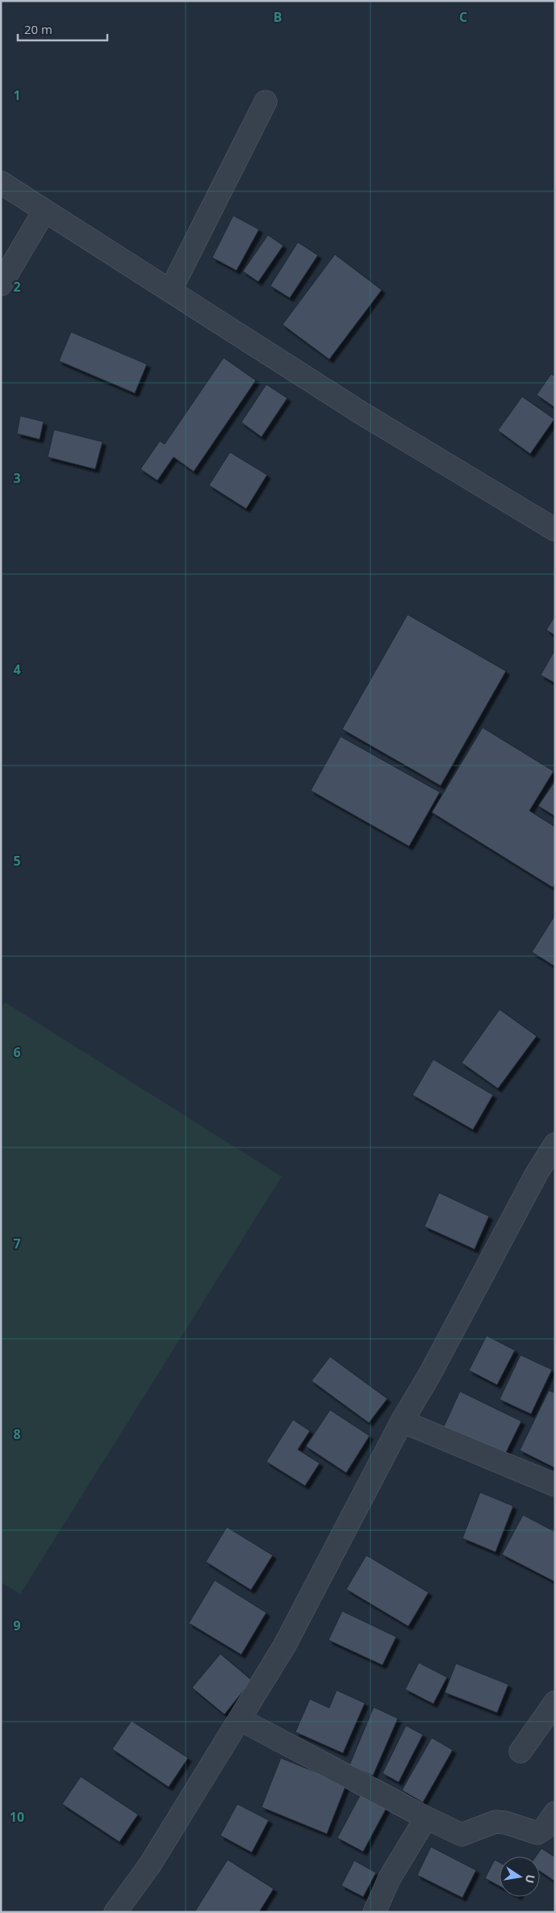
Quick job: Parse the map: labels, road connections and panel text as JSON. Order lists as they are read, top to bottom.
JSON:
{
  "scale_bar": "20 m",
  "north": "right",
  "grid": {
    "columns": ["B", "C"],
    "rows": [
      "1",
      "2",
      "3",
      "4",
      "5",
      "6",
      "7",
      "8",
      "9",
      "10"
    ]
  }
}
